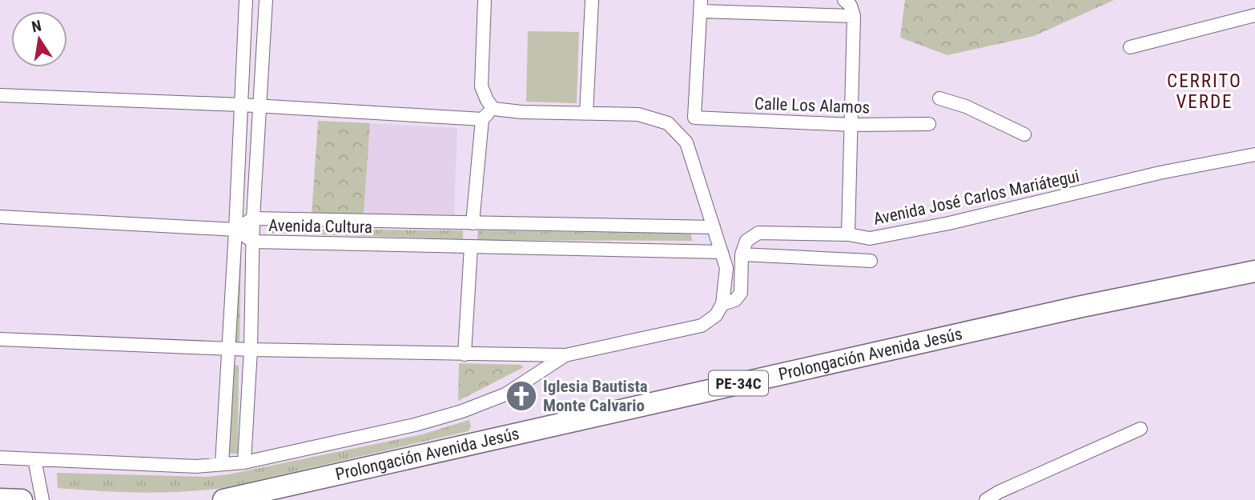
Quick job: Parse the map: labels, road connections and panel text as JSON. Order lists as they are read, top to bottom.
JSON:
{
  "streets": {
    "main road": ["Prolongación Avenida Jesús", "PE-34C"],
    "street": ["Calle Los Alamos", "Avenida José Carlos Mariátegui", "Avenida Cultura"]
  },
  "districts": ["CERRITO VERDE"],
  "places": {
    "church": ["Iglesia Bautista Monte Calvario"]
  },
  "north": "top"
}
